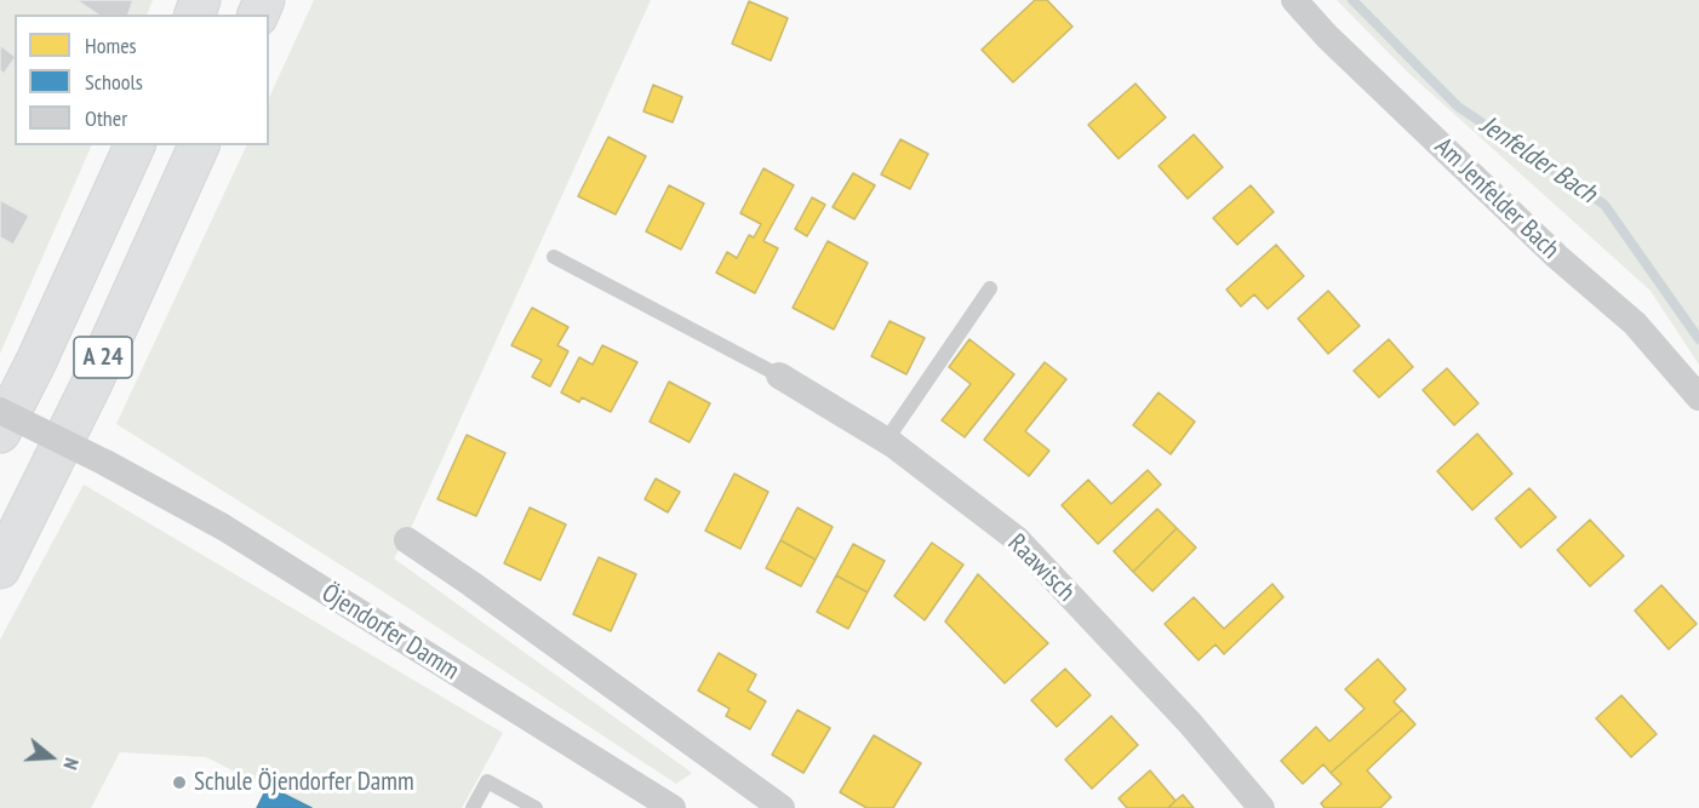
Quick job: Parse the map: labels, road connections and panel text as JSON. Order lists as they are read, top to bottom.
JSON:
{
  "streets": {
    "highway": ["A 24"],
    "street": ["Am Jenfelder Bach", "Raawisch", "Öjendorfer Damm"]
  },
  "water": ["Jenfelder Bach"],
  "places": ["Schule Öjendorfer Damm"],
  "legend": ["Homes", "Schools", "Other"],
  "north": "right"
}
